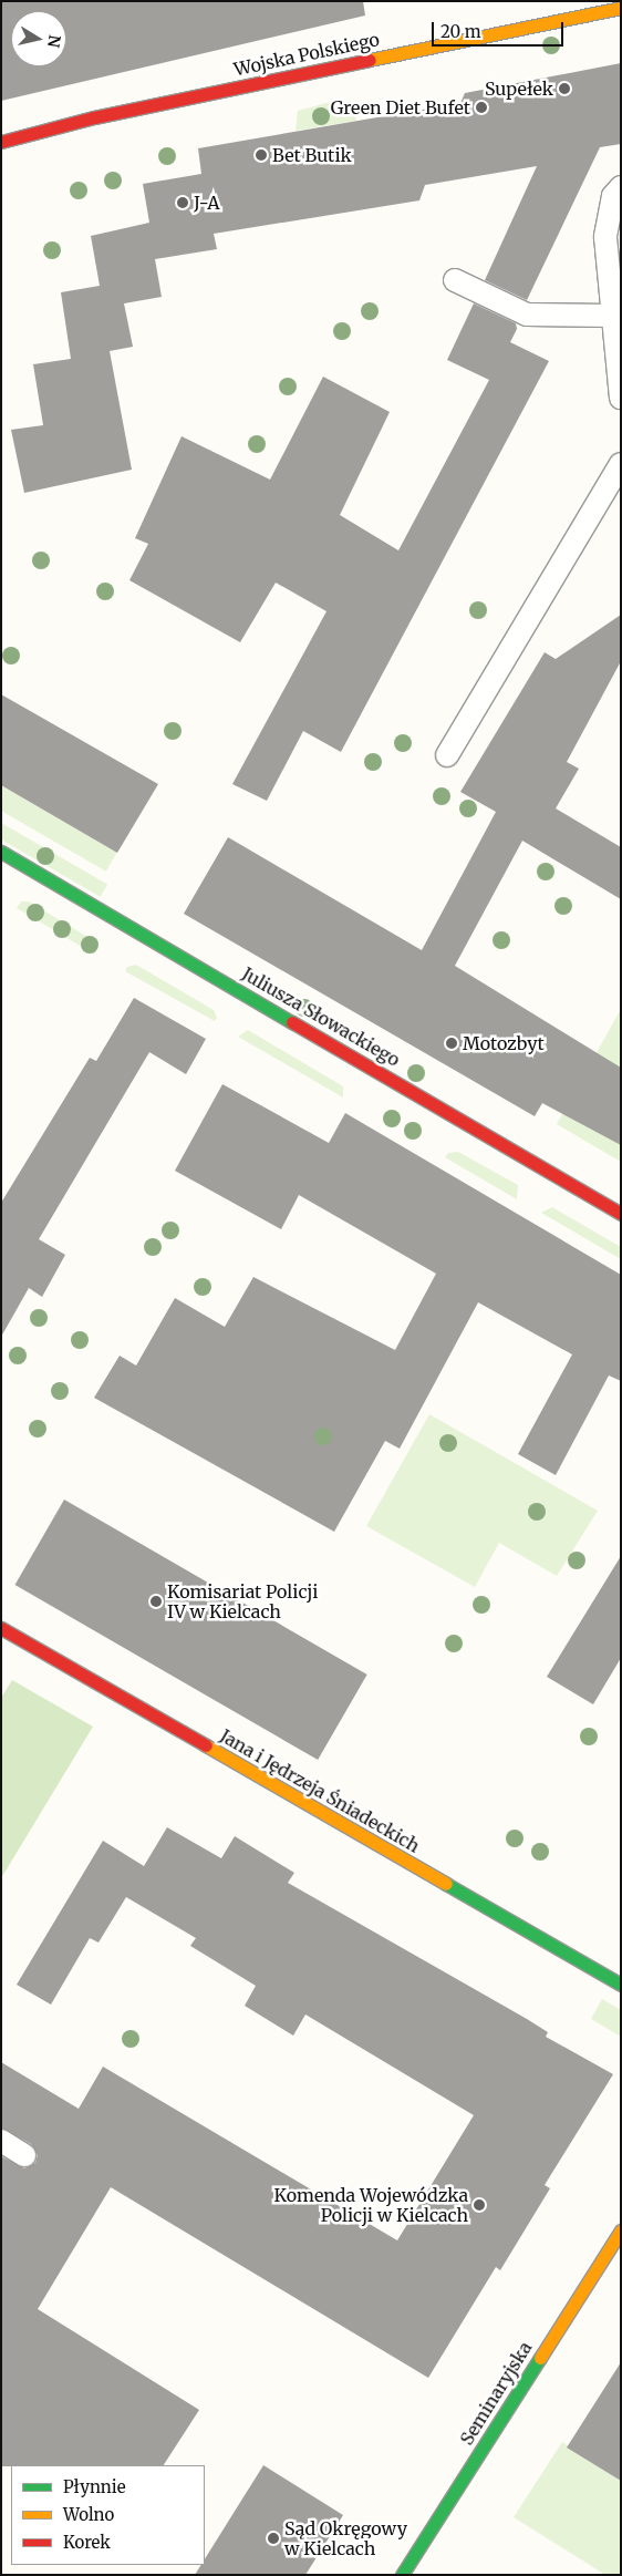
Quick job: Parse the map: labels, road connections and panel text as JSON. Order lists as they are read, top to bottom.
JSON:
{
  "streets": {
    "street": [
      "Wojska Polskiego",
      "Juliusza Słowackiego",
      "Jana i Jędrzeja Śniadeckich",
      "Seminaryjska"
    ]
  },
  "places": [
    "Supełek",
    "Green Diet Bufet",
    "Bet Butik",
    "J-A",
    "Motozbyt",
    "Komisariat Policji IV w Kielcach",
    "Komenda Wojewódzka Policji w Kielcach",
    "Sąd Okręgowy w Kielcach"
  ],
  "legend": ["Płynnie", "Wolno", "Korek"],
  "scale_bar": "20 m",
  "north": "right"
}
